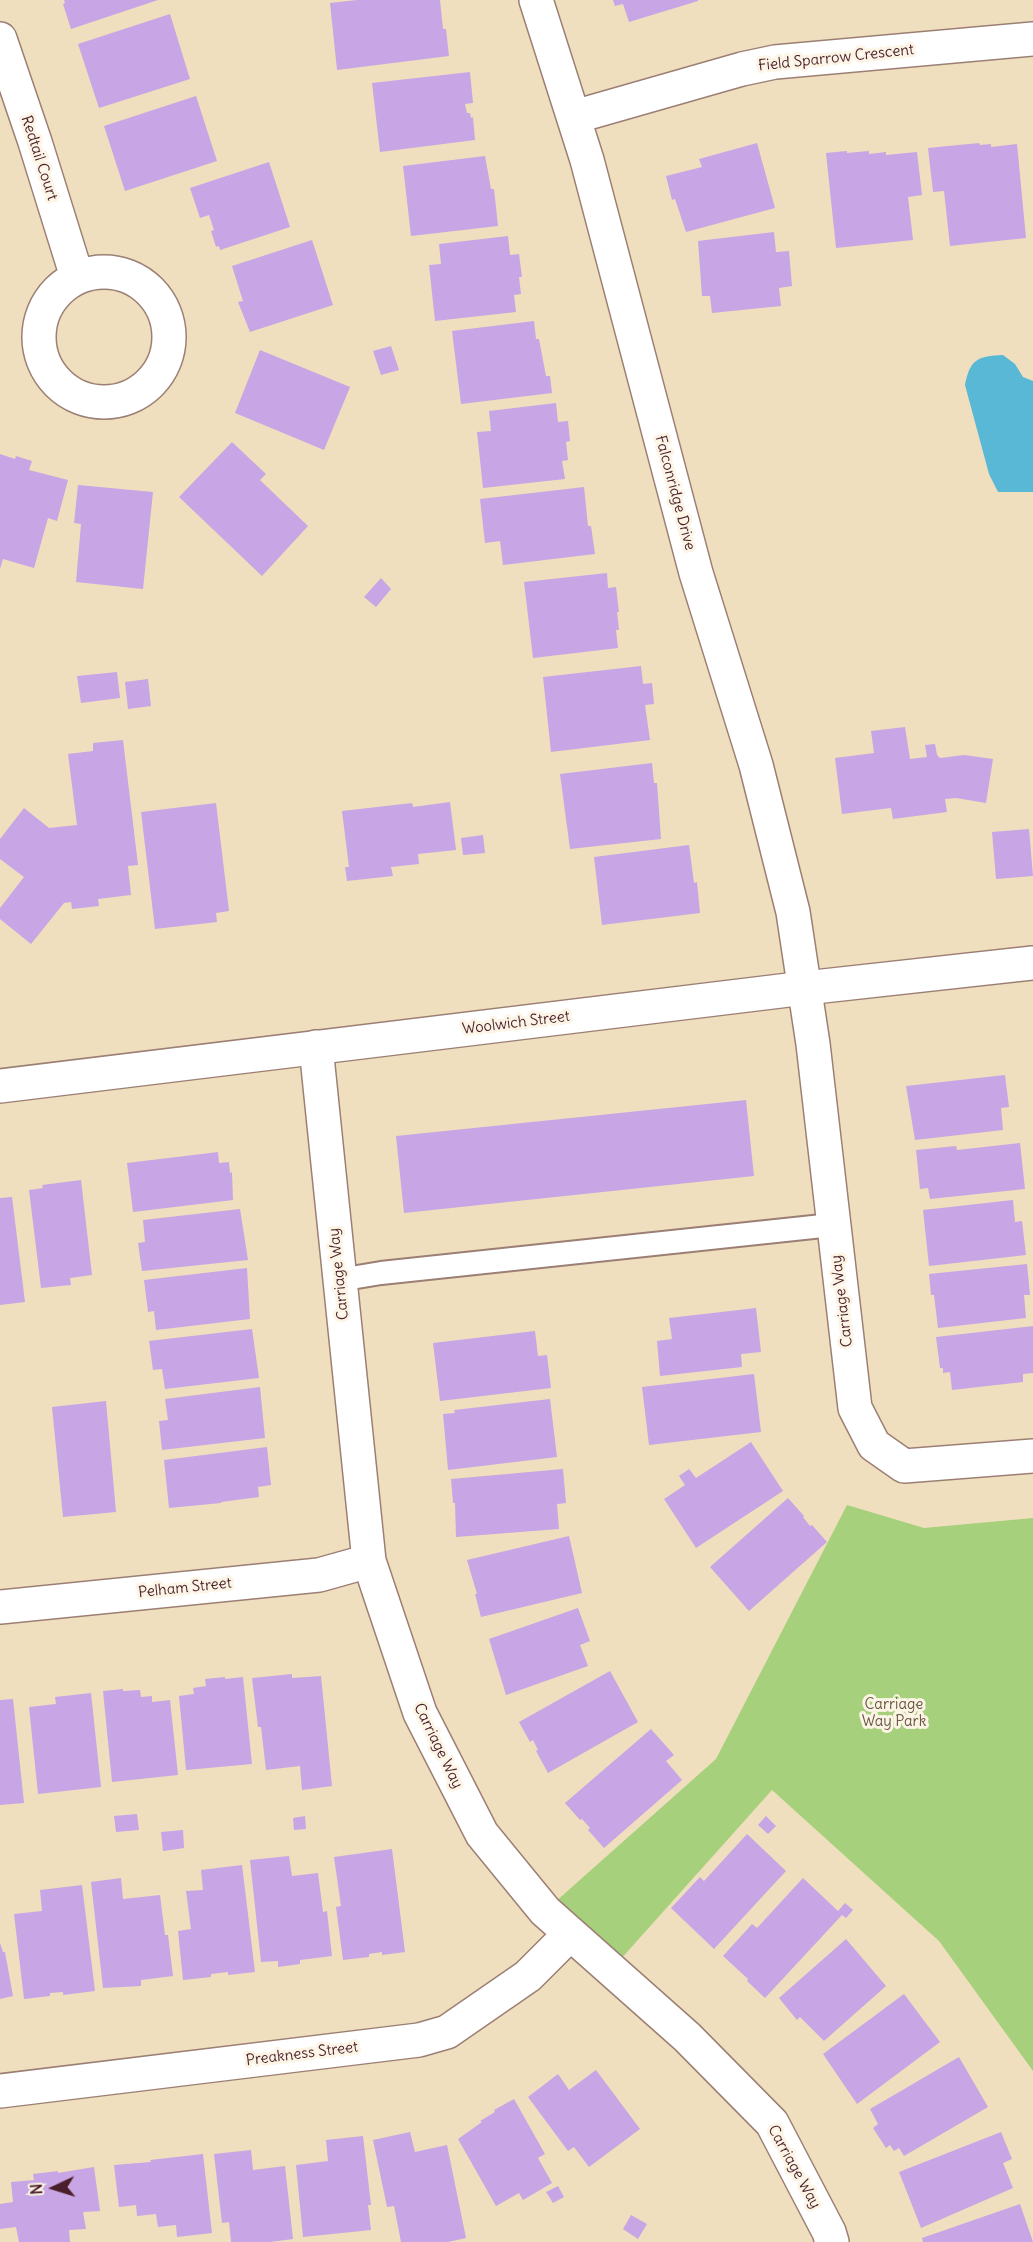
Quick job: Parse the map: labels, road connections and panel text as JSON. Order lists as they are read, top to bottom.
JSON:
{
  "streets": {
    "street": [
      "Field Sparrow Crescent",
      "Redtail Court",
      "Falconridge Drive",
      "Woolwich Street",
      "Carriage Way",
      "Pelham Street",
      "Preakness Street"
    ]
  },
  "crossings": [
    ["Field Sparrow Crescent", "Falconridge Drive"],
    ["Falconridge Drive", "Woolwich Street"],
    ["Falconridge Drive", "Carriage Way"],
    ["Woolwich Street", "Carriage Way"],
    ["Carriage Way", "Pelham Street"],
    ["Carriage Way", "Preakness Street"]
  ],
  "parks": ["Carriage Way Park"],
  "north": "left"
}
